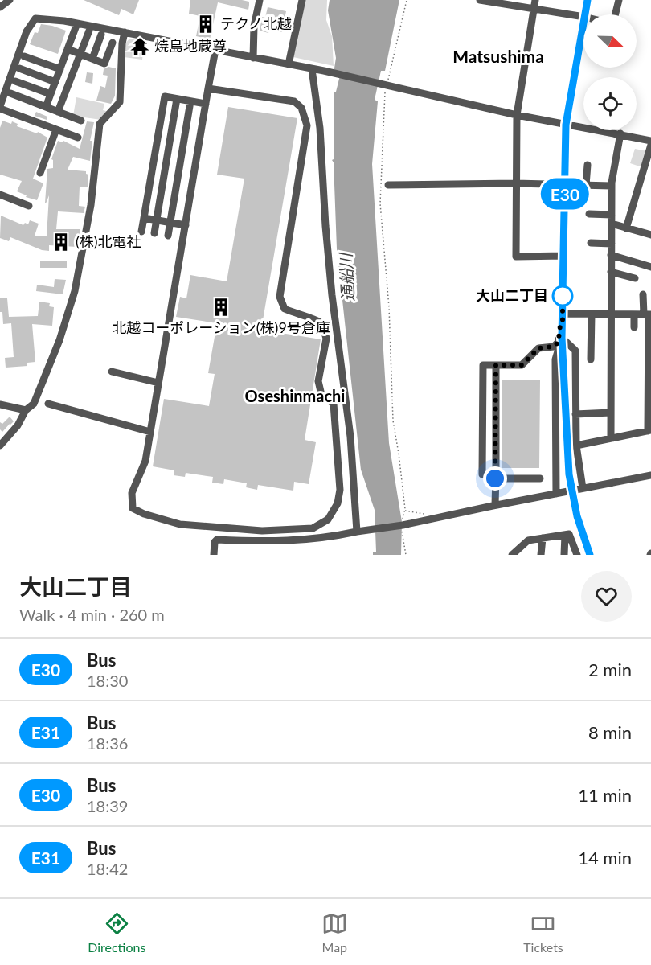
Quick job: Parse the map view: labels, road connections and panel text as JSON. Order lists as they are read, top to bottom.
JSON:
{
  "districts": ["Matsushima", "Oseshinmachi"],
  "water": ["通船川"],
  "places": {
    "building": ["テクノ北越", "(株)北電社", "北越コーポレーション(株)9号倉庫"],
    "temple": ["焼島地蔵尊"],
    "other": ["大山二丁目"]
  },
  "lines": ["bus line E30"],
  "north": "bottom right",
  "page": {
    "on_map": "E30",
    "heading": ["大山二丁目", "Walk · 4 min · 260 m"],
    "list": [
      {
        "mark": "E30",
        "name": "Bus",
        "note": "18:30",
        "value": "2 min"
      },
      {
        "mark": "E31",
        "name": "Bus",
        "note": "18:36",
        "value": "8 min"
      },
      {
        "mark": "E30",
        "name": "Bus",
        "note": "18:39",
        "value": "11 min"
      },
      {
        "mark": "E31",
        "name": "Bus",
        "note": "18:42",
        "value": "14 min"
      }
    ],
    "tabs": ["Directions", "Map", "Tickets"]
  }
}
